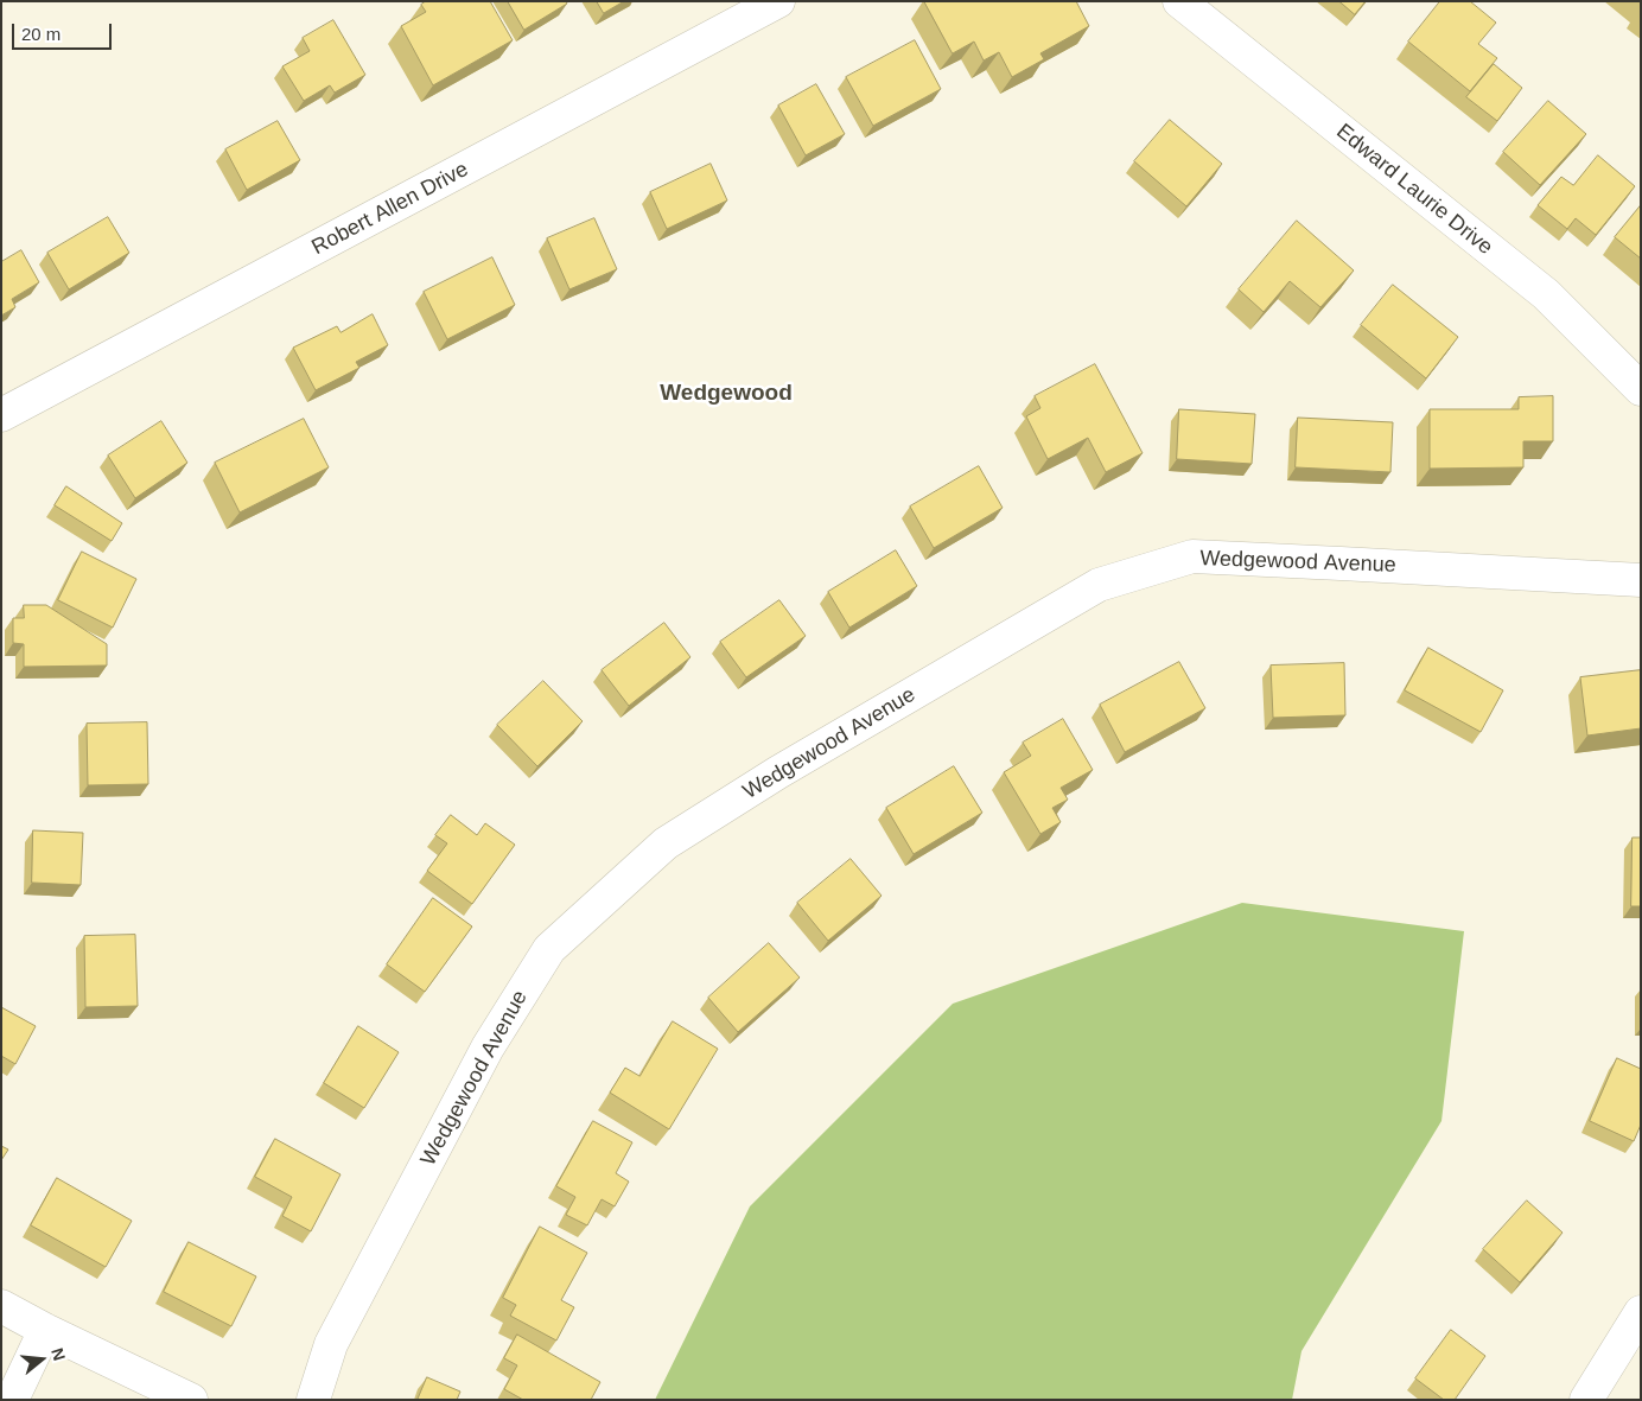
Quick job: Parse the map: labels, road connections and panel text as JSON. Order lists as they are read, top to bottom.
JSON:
{
  "streets": {
    "street": ["Edward Laurie Drive", "Robert Allen Drive", "Wedgewood Avenue"]
  },
  "districts": ["Wedgewood"],
  "scale_bar": "20 m",
  "north": "right"
}
